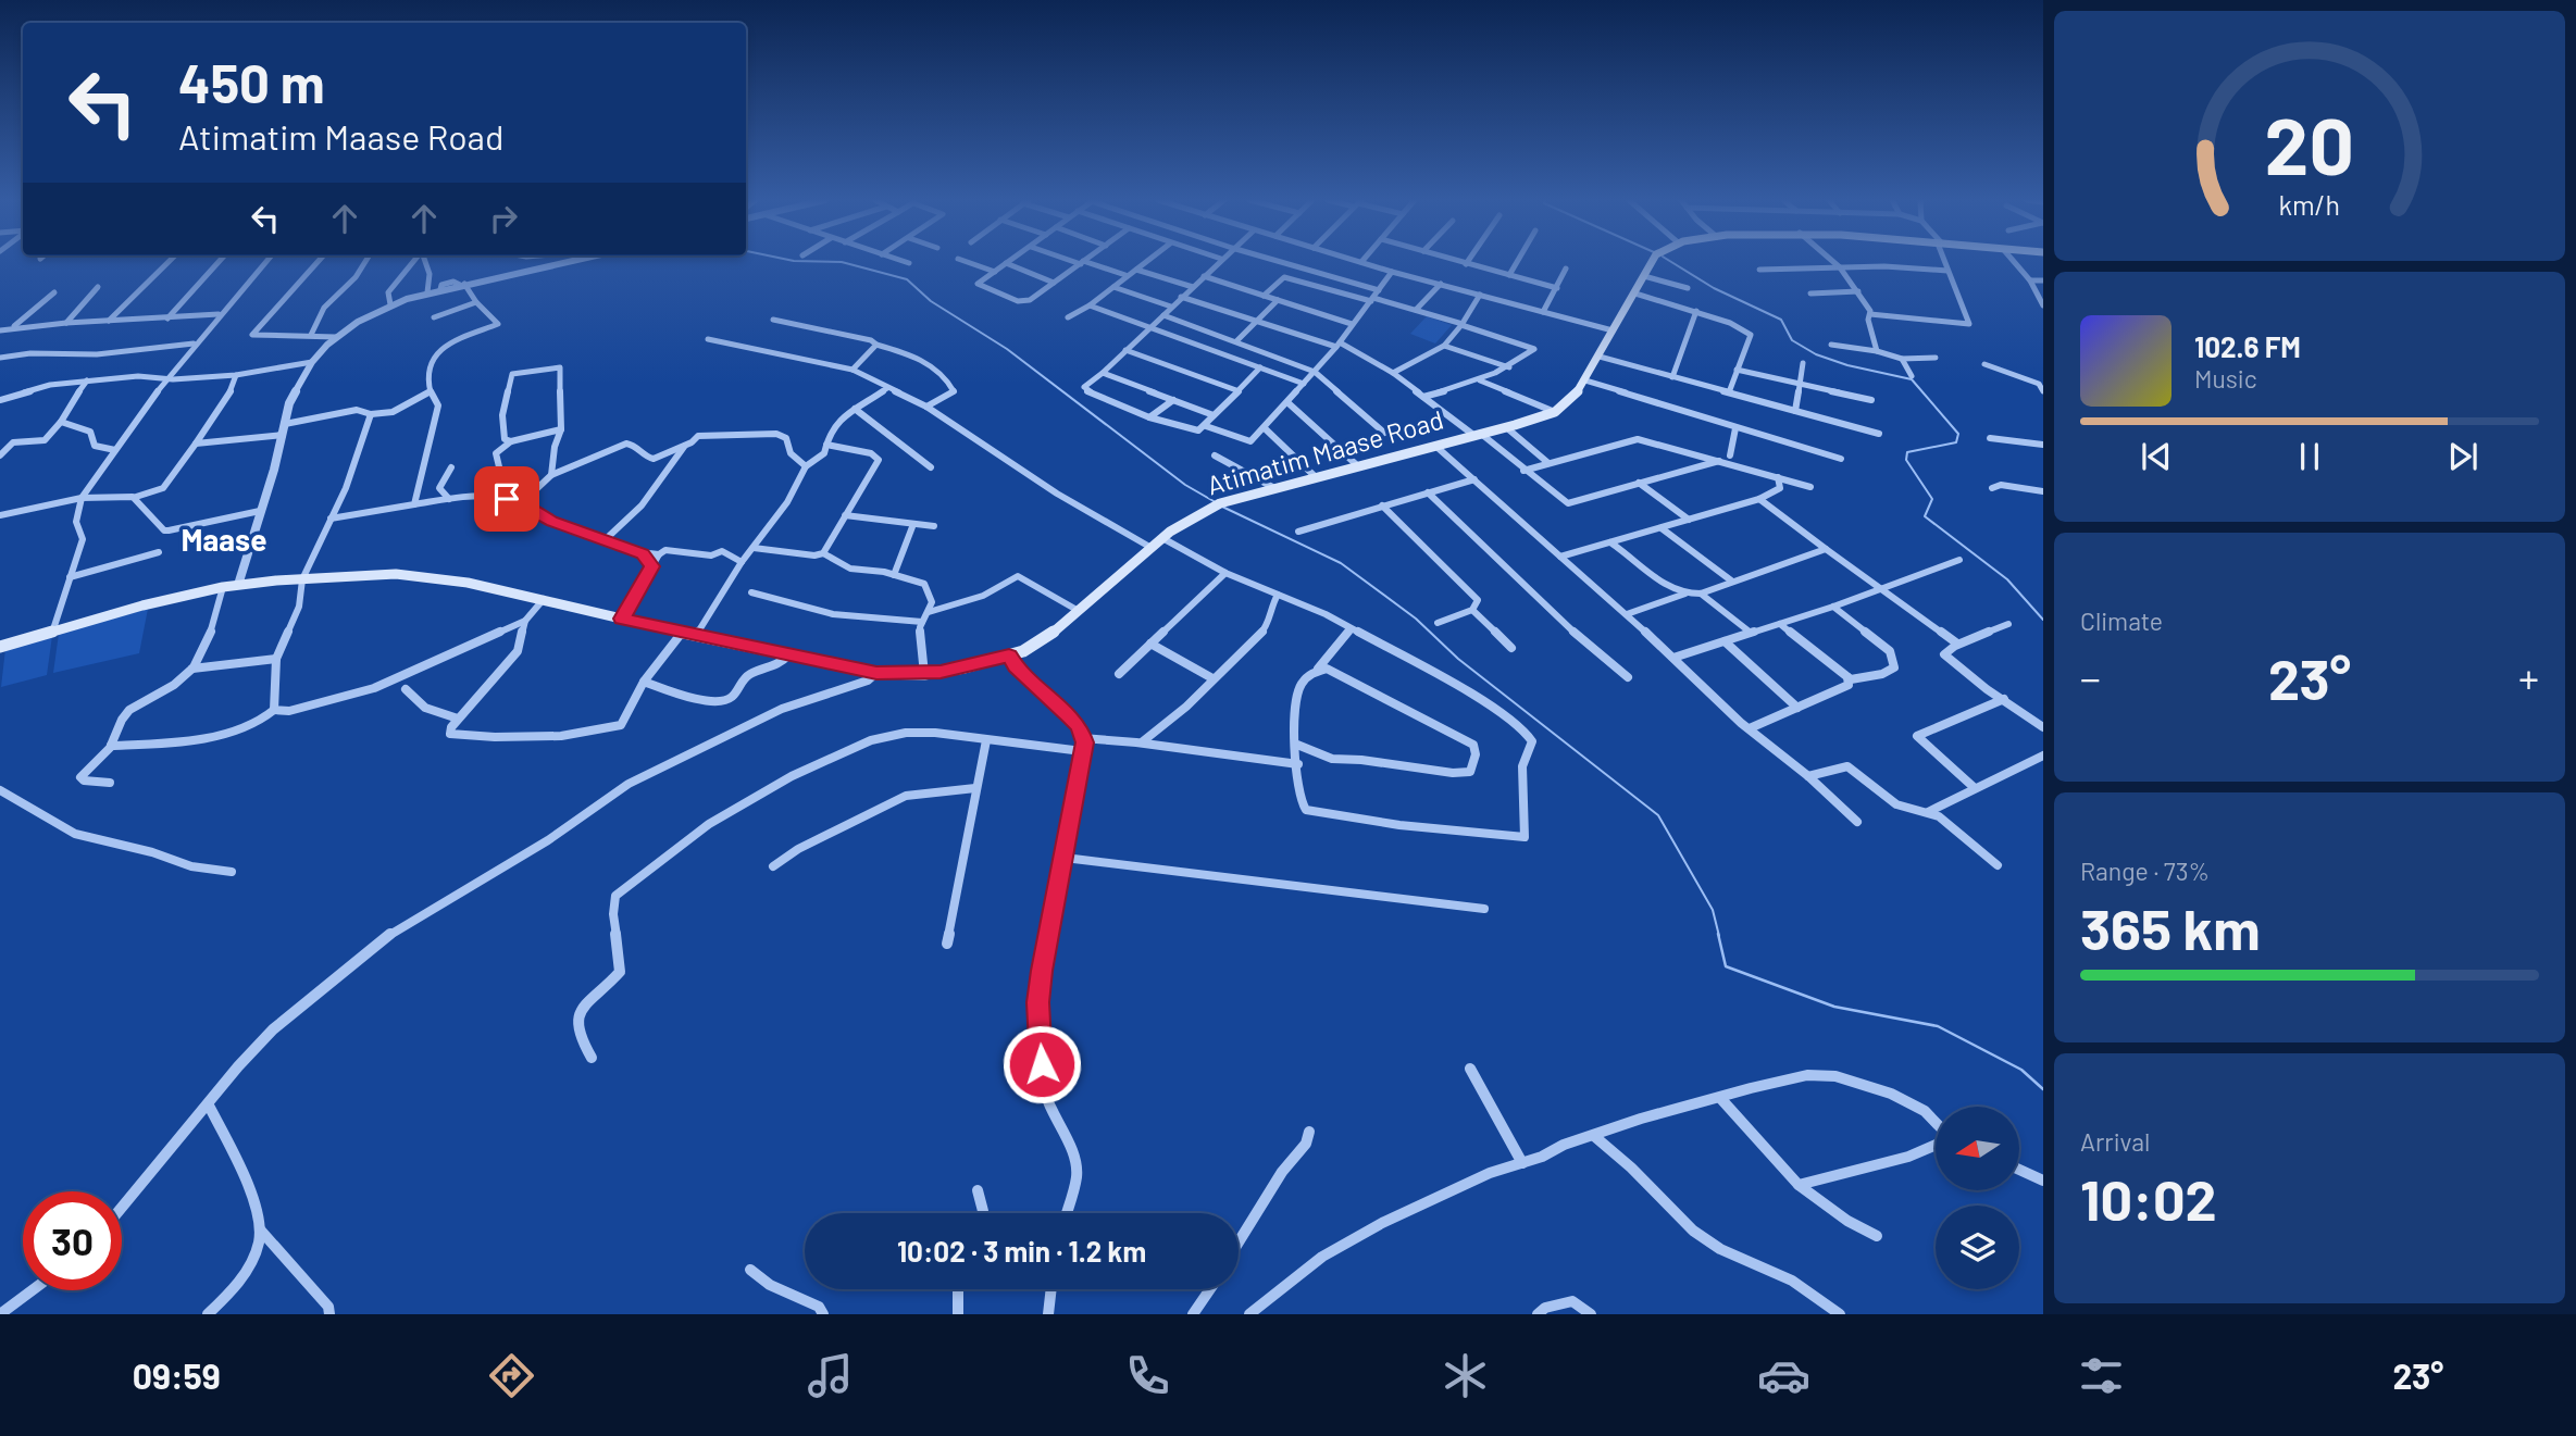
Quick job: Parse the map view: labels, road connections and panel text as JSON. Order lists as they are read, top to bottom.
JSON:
{
  "streets": {
    "main road": ["Atimatim Maase Road"]
  },
  "districts": ["Maase"],
  "north": "left",
  "page": {
    "turn": ["450 m", "Atimatim Maase Road"],
    "song": ["102.6 FM", "Music"],
    "tile": [
      "Climate",
      ["Range · 73%", "365 km"],
      ["Arrival", "10:02"]
    ],
    "heat": ["−", "23°", "+"],
    "limit": "30",
    "trip": "10:02 · 3 min · 1.2 km",
    "tabs": ["09:59", "23°"],
    "gauge": ["20", "km/h"]
  }
}
